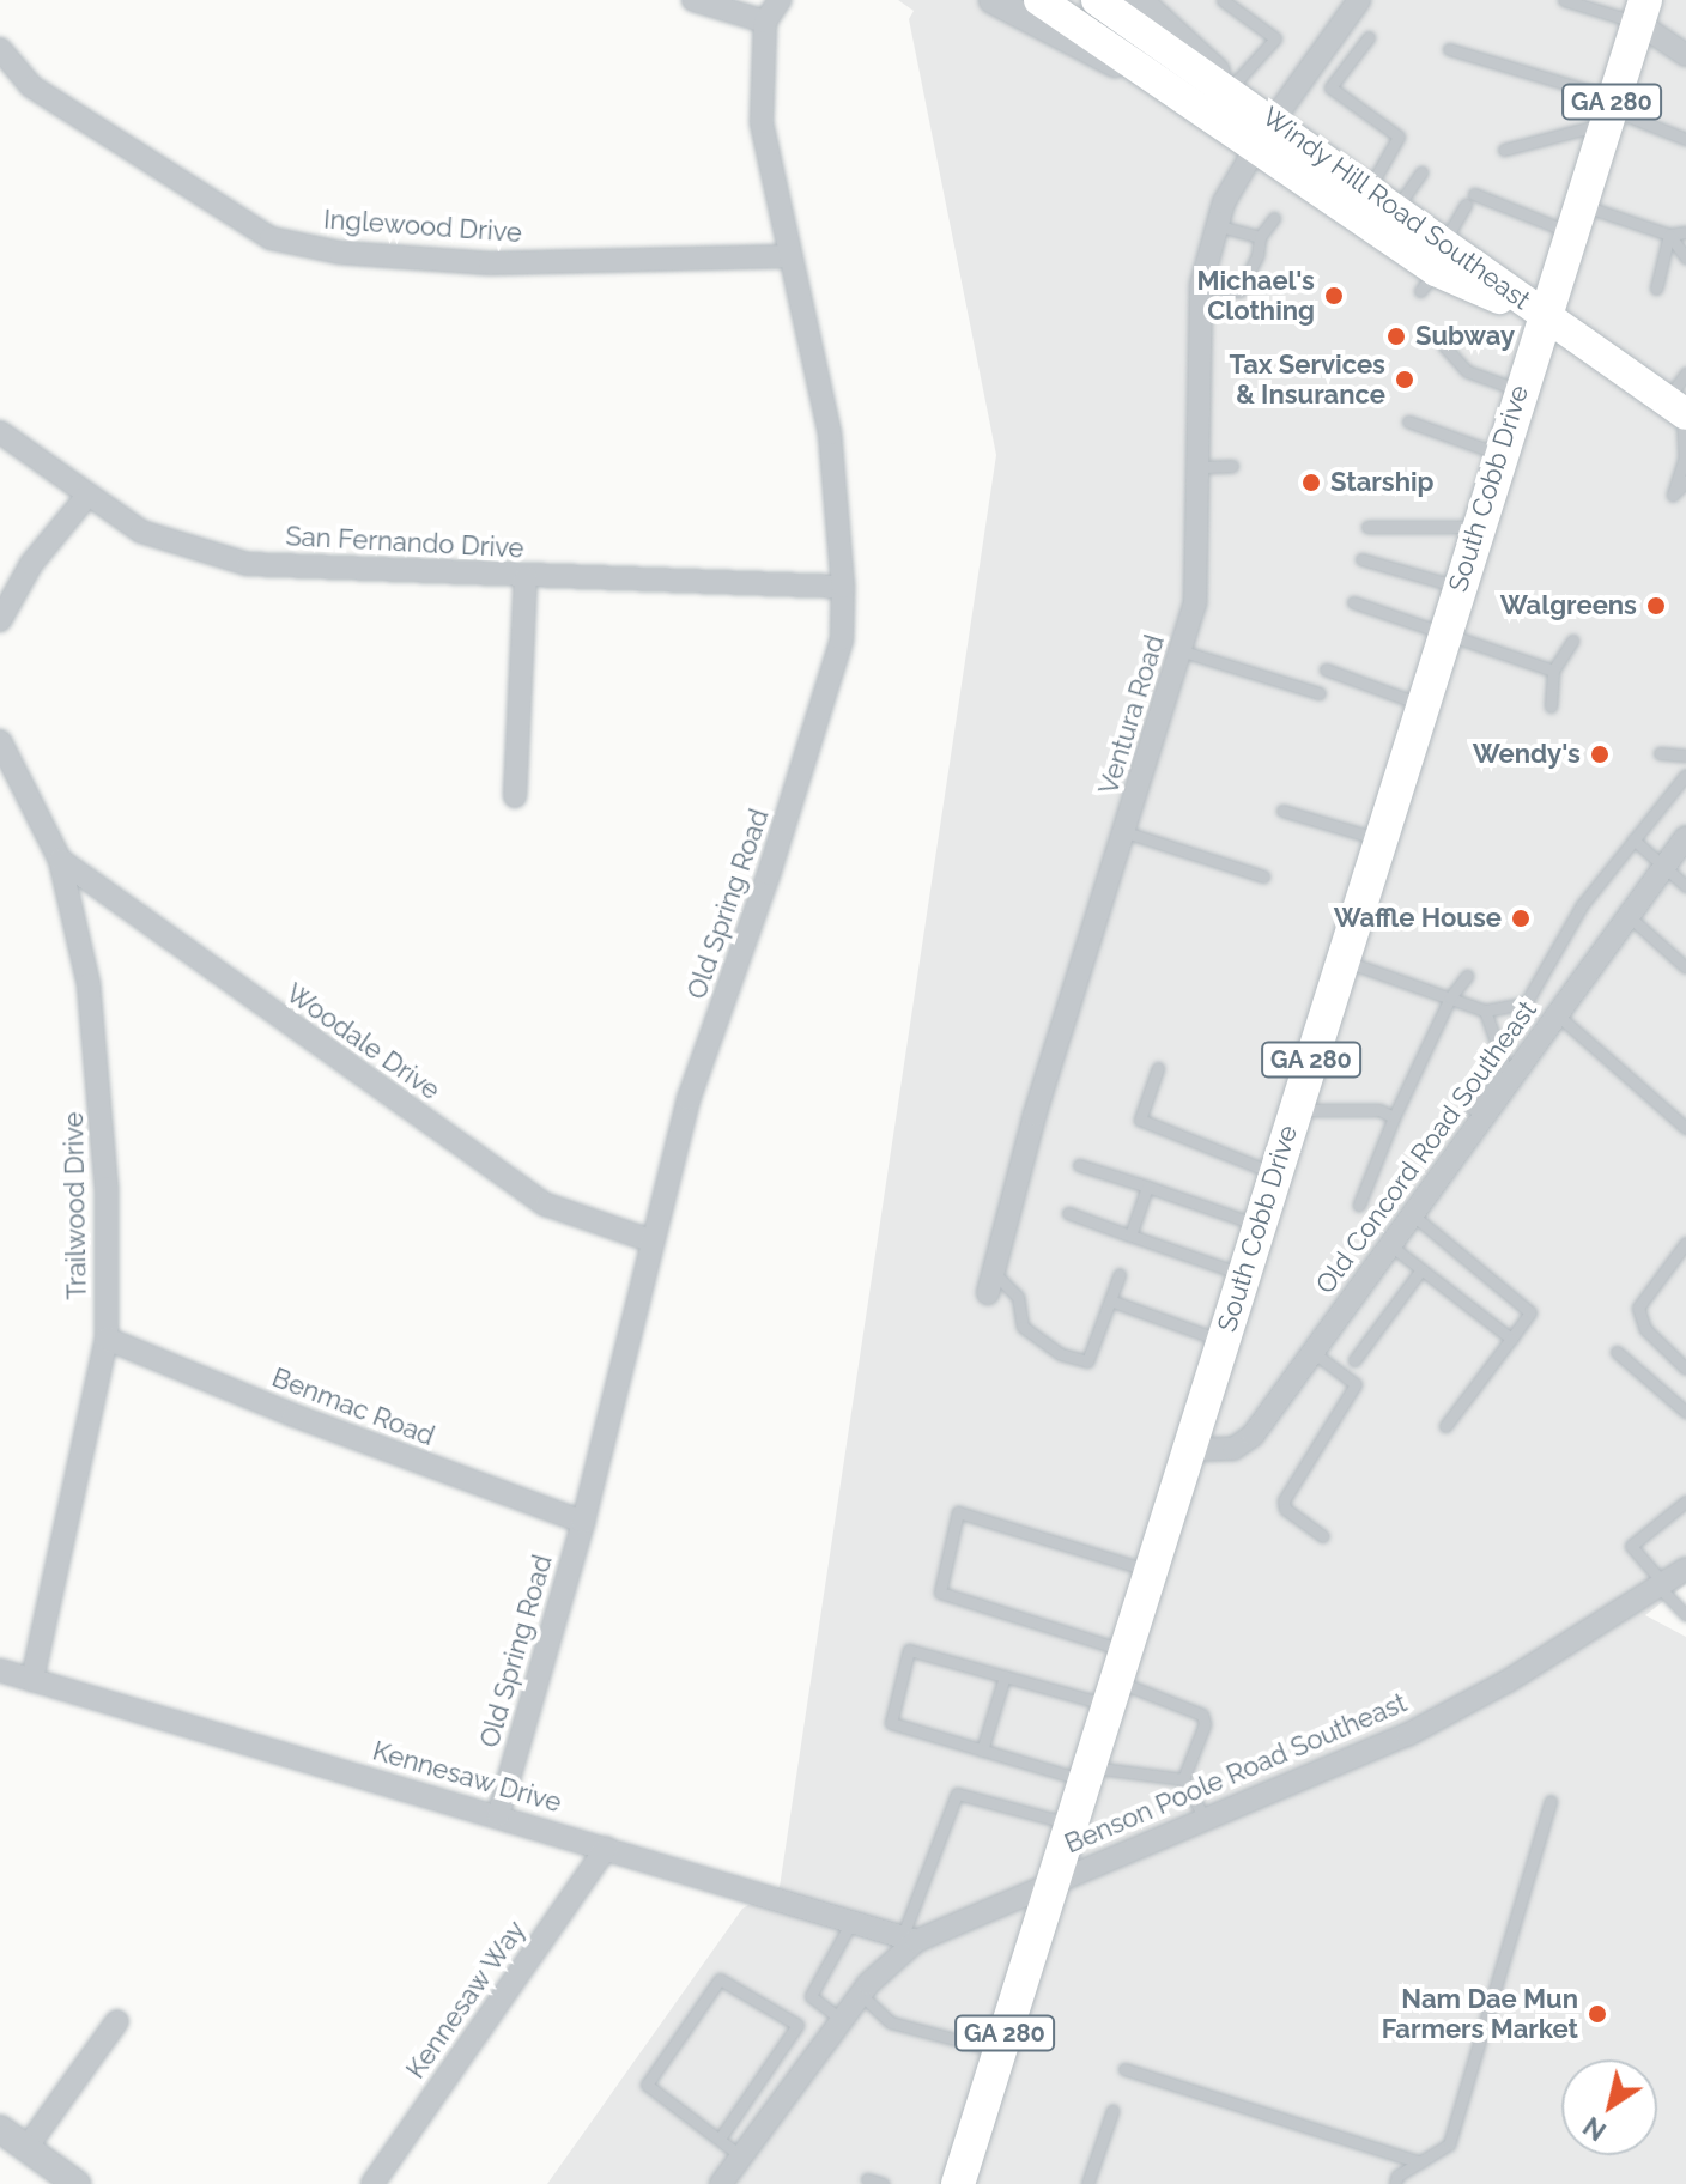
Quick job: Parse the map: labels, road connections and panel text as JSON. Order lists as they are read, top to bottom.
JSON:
{
  "streets": {
    "main road": ["GA 280", "Windy Hill Road Southeast", "South Cobb Drive"],
    "street": [
      "Inglewood Drive",
      "San Fernando Drive",
      "Ventura Road",
      "Old Spring Road",
      "Woodale Drive",
      "Old Concord Road Southeast",
      "Trailwood Drive",
      "Benmac Road",
      "Benson Poole Road Southeast",
      "Kennesaw Drive",
      "Kennesaw Way"
    ]
  },
  "crossings": [
    ["Windy Hill Road Southeast", "South Cobb Drive"],
    ["Windy Hill Road Southeast", "Ventura Road"],
    ["Inglewood Drive", "Old Spring Road"],
    ["South Cobb Drive", "Old Concord Road Southeast"],
    ["South Cobb Drive", "Benson Poole Road Southeast"],
    ["San Fernando Drive", "Old Spring Road"],
    ["Old Spring Road", "Woodale Drive"],
    ["Old Spring Road", "Benmac Road"],
    ["Old Spring Road", "Kennesaw Drive"],
    ["Woodale Drive", "Trailwood Drive"],
    ["Trailwood Drive", "Benmac Road"],
    ["Trailwood Drive", "Kennesaw Drive"],
    ["Kennesaw Drive", "Kennesaw Way"]
  ],
  "places": [
    "Michael's Clothing",
    "Subway",
    "Tax Services & Insurance",
    "Starship",
    "Walgreens",
    "Wendy's",
    "Waffle House",
    "Nam Dae Mun Farmers Market"
  ],
  "north": "bottom left"
}
